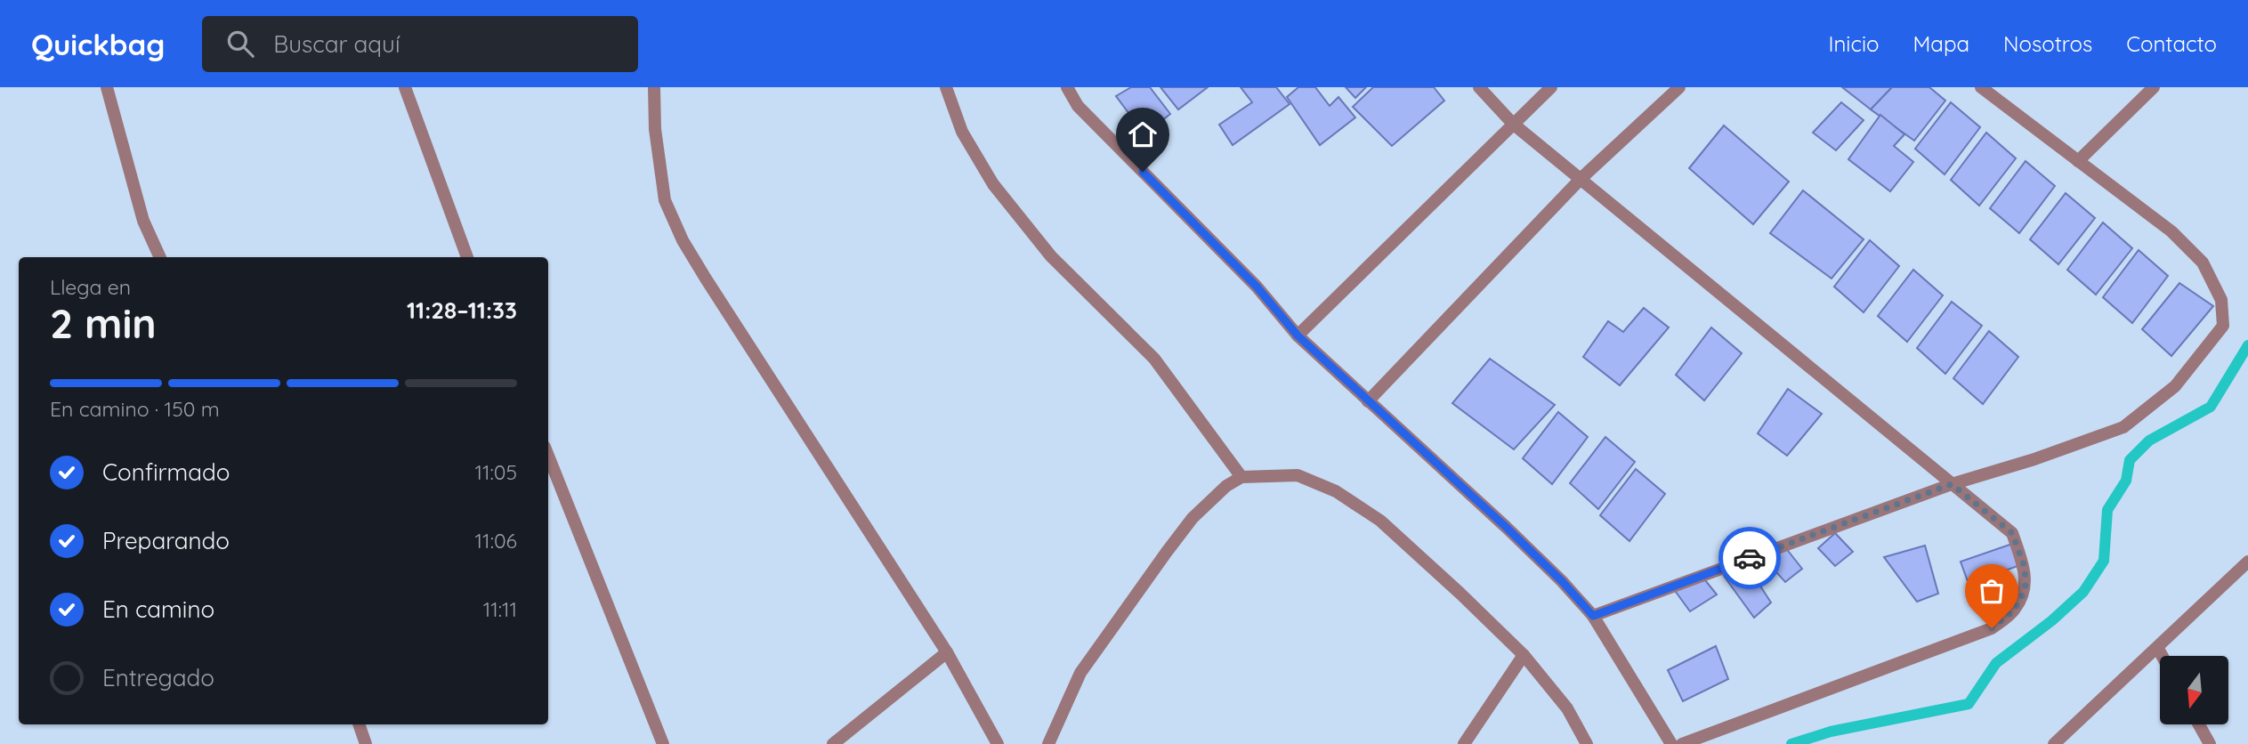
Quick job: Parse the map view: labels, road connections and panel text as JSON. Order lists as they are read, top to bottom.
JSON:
{
  "north": "bottom",
  "page": {
    "header": "Quickbag",
    "search": "Buscar aquí",
    "nav": [
      "Inicio",
      "Mapa",
      "Nosotros",
      "Contacto"
    ],
    "heading": ["2 min", "Llega en", "11:28–11:33"],
    "bar": "En camino · 150 m",
    "list": [
      ["Confirmado", "11:05"],
      ["Preparando", "11:06"],
      ["En camino", "11:11"],
      "Entregado"
    ]
  }
}
